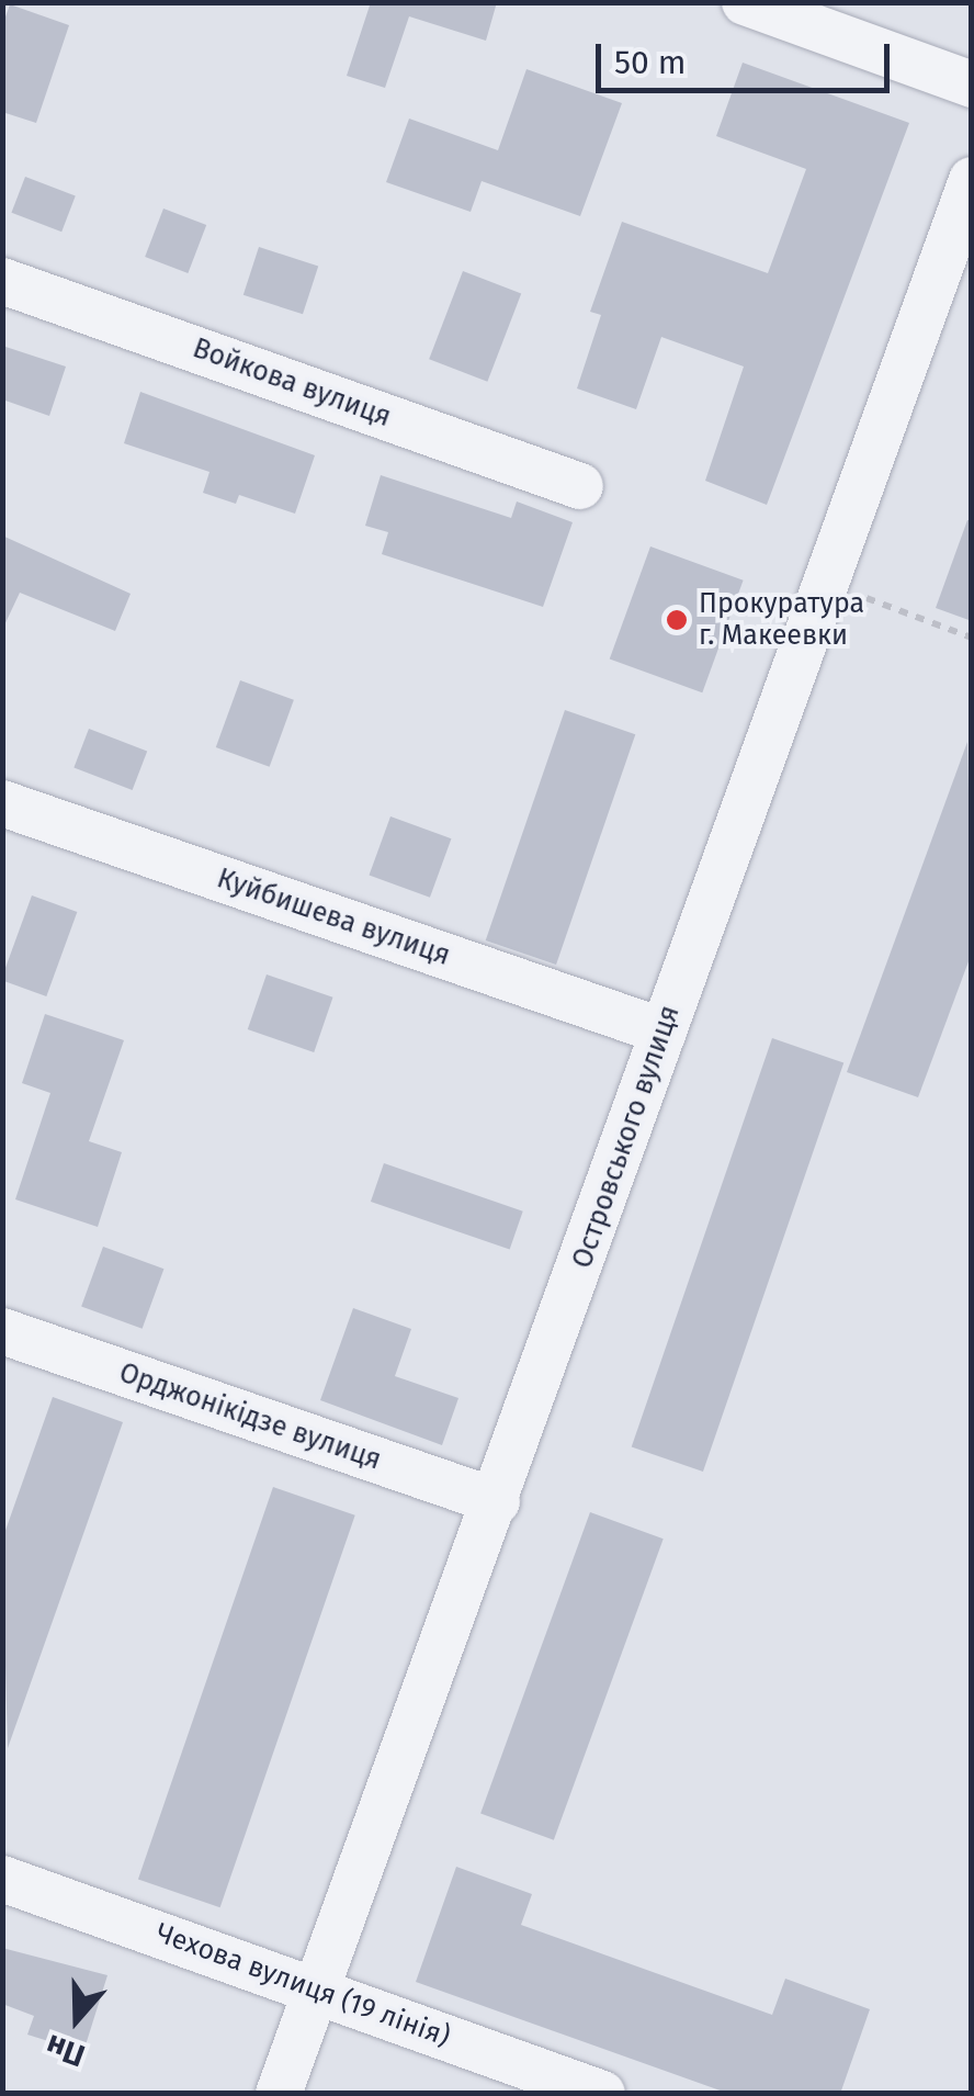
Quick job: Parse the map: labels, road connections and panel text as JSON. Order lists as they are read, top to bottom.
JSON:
{
  "streets": {
    "street": [
      "Войкова вулиця",
      "Куйбишева вулиця",
      "Островського вулиця",
      "Орджонікідзе вулиця",
      "Чехова вулиця (19 лiнiя)"
    ]
  },
  "crossings": [
    ["Куйбишева вулиця", "Островського вулиця"],
    ["Островського вулиця", "Орджонікідзе вулиця"],
    ["Островського вулиця", "Чехова вулиця (19 лiнiя)"]
  ],
  "places": ["Прокуратура г. Макеевки"],
  "scale_bar": "50 m",
  "north": "bottom"
}
